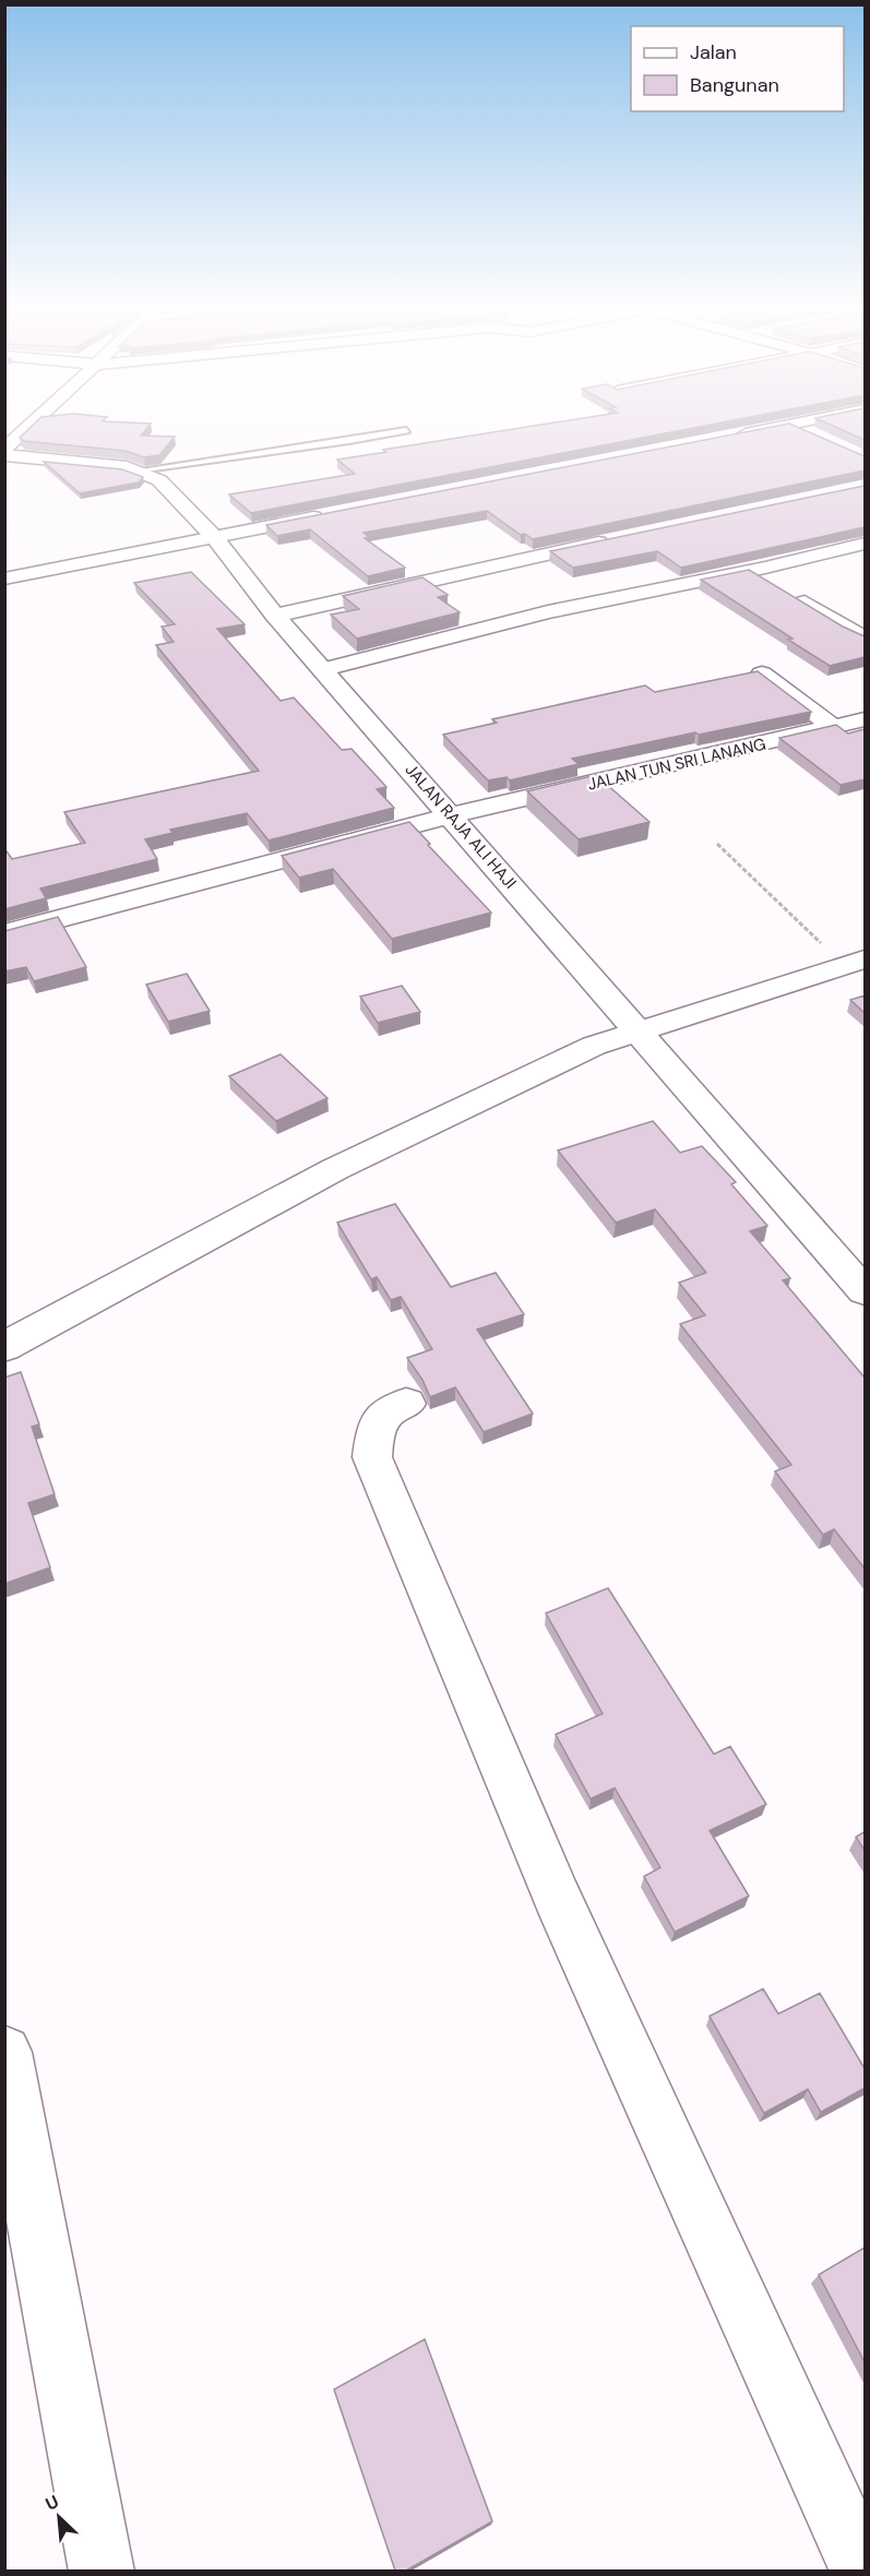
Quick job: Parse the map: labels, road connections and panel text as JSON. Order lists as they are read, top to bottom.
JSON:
{
  "streets": {
    "street": ["JALAN TUN SRI LANANG", "JALAN RAJA ALI HAJI"]
  },
  "crossings": [
    ["JALAN TUN SRI LANANG", "JALAN RAJA ALI HAJI"]
  ],
  "legend": ["Jalan", "Bangunan"],
  "north": "top left"
}
